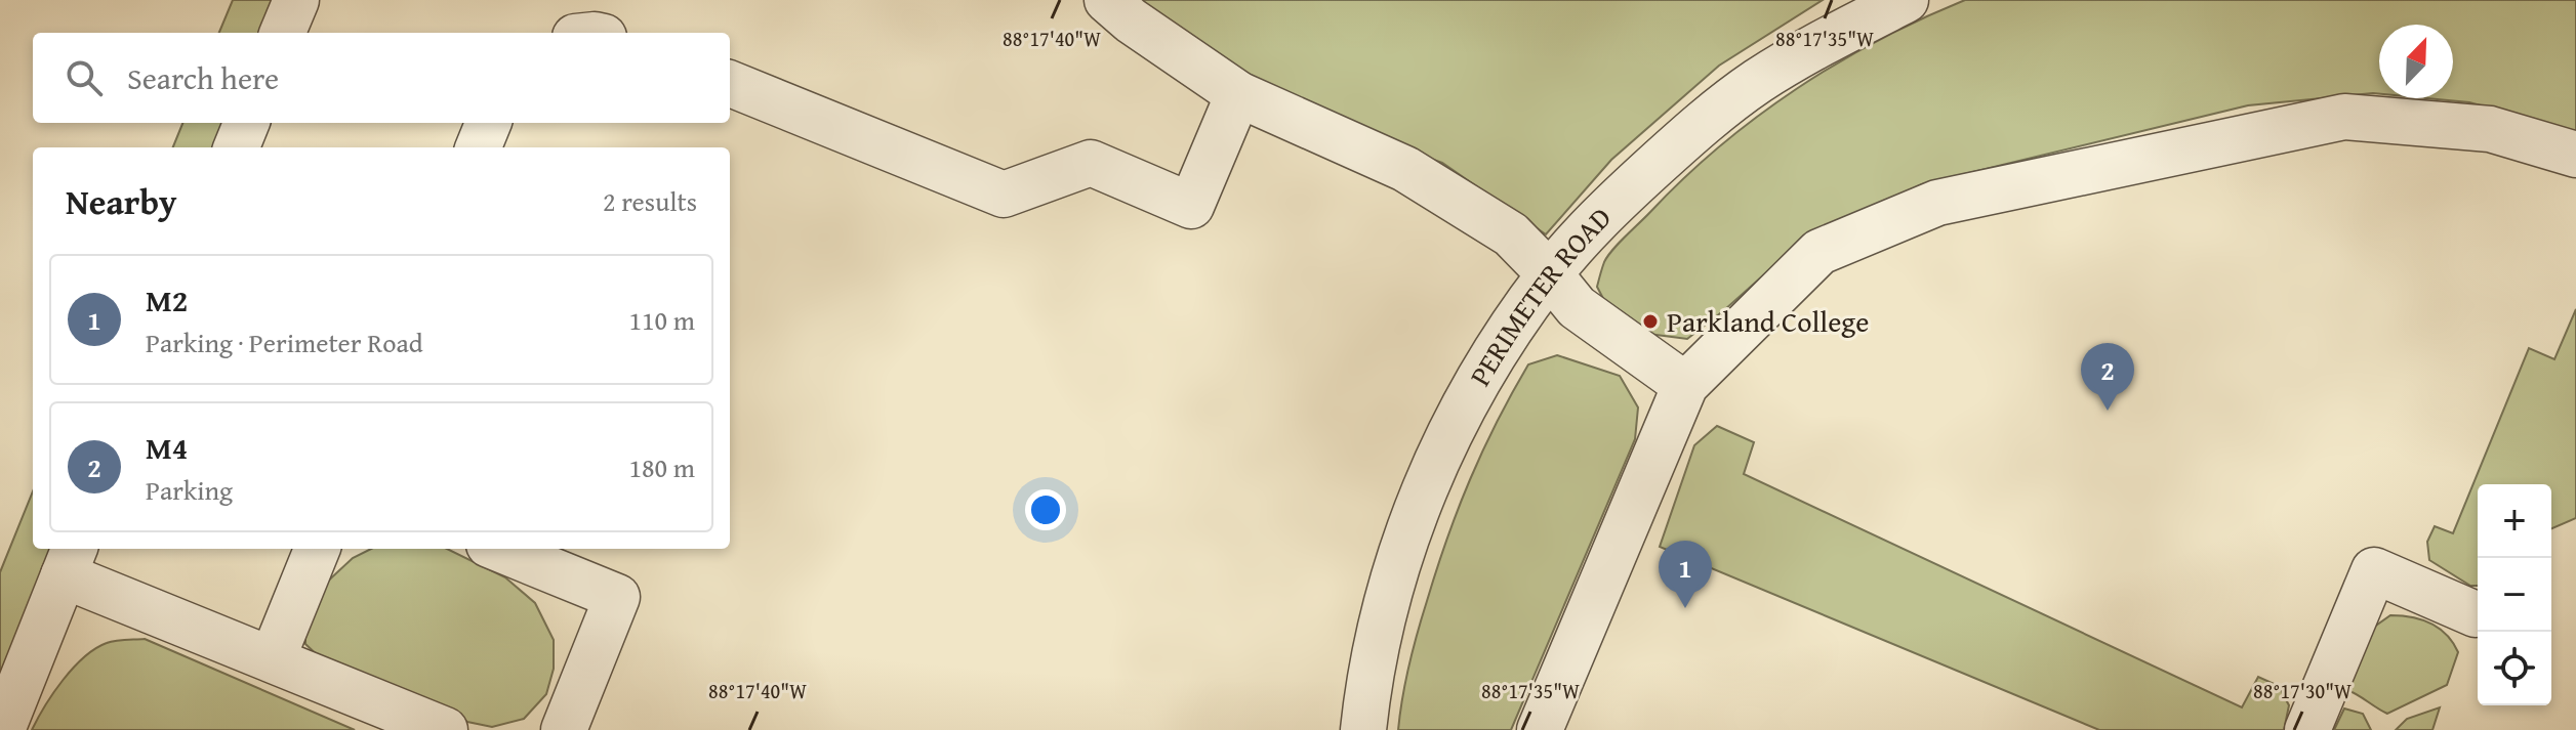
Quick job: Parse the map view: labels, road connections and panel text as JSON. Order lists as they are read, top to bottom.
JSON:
{
  "streets": {
    "street": ["PERIMETER ROAD"]
  },
  "places": ["Parkland College"],
  "north": "top right",
  "page": {
    "search": "Search here",
    "heading": ["Nearby", "2 results"],
    "list": [
      {
        "mark": "1",
        "name": "M2",
        "note": "Parking · Perimeter Road",
        "value": "110 m"
      },
      {
        "mark": "2",
        "name": "M4",
        "note": "Parking",
        "value": "180 m"
      }
    ],
    "pins": ["2", "1"],
    "map_buttons": ["+", "−"]
  },
  "coordinates": ["88°17'35\"W", "88°17'40\"W", "88°17'30\"W"]
}
